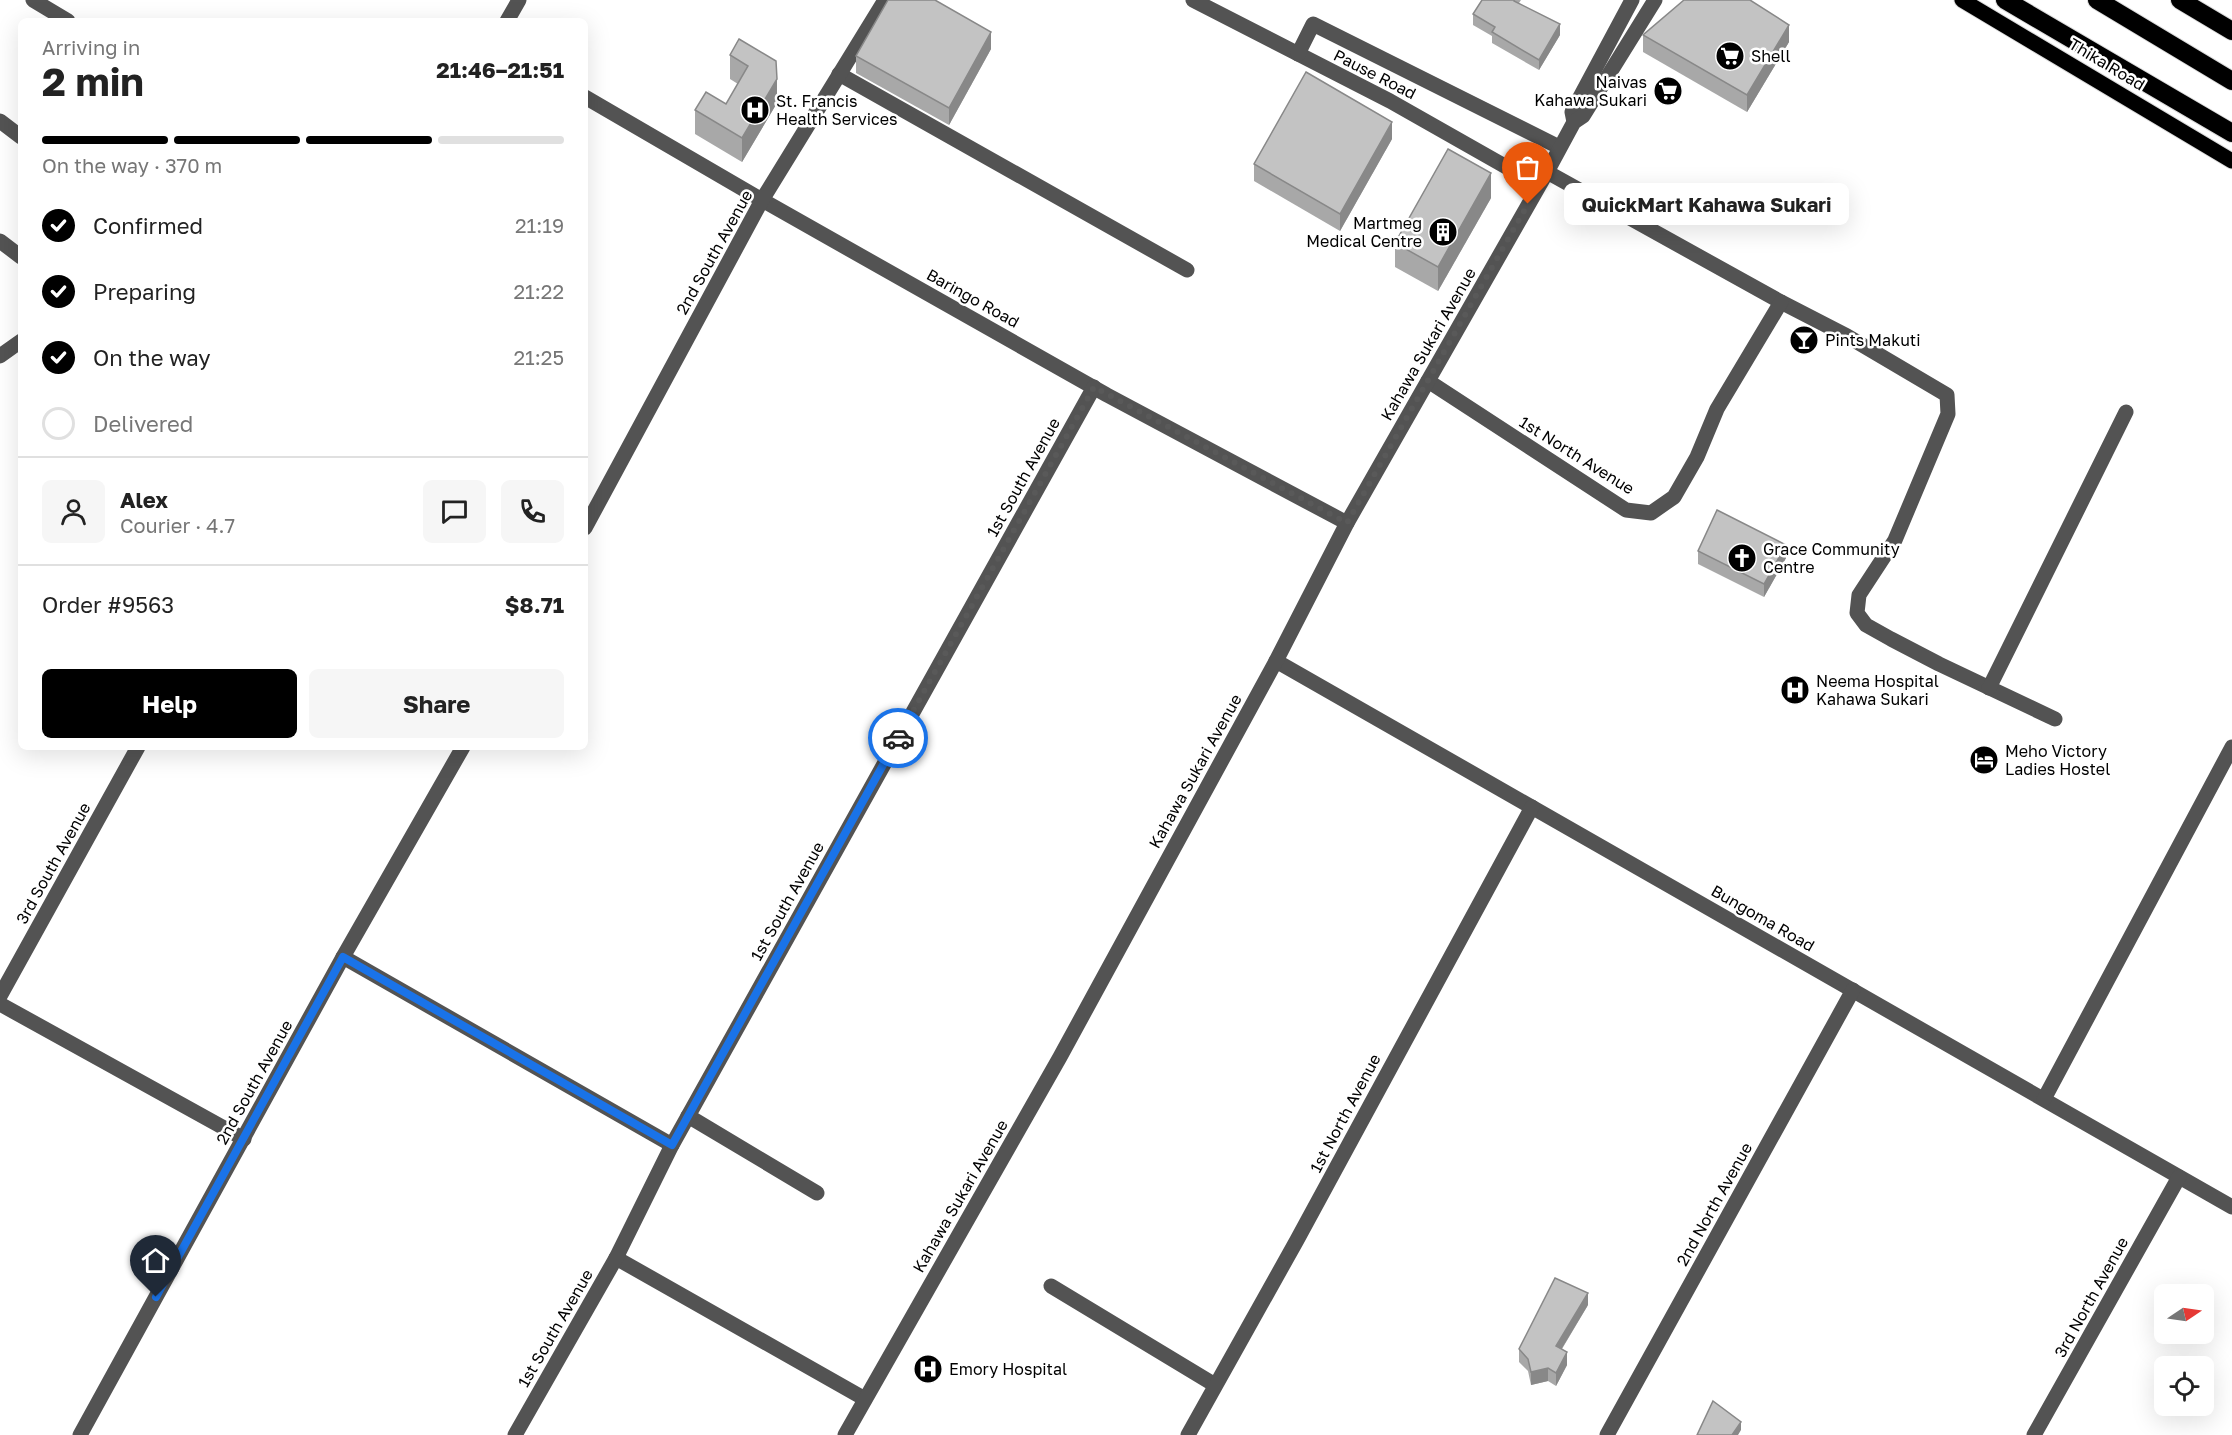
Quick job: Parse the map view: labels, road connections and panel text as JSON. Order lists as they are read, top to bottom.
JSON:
{
  "streets": {
    "main road": ["Thika Road"],
    "street": [
      "Pause Road",
      "2nd South Avenue",
      "Baringo Road",
      "Kahawa Sukari Avenue",
      "1st North Avenue",
      "1st South Avenue",
      "3rd South Avenue",
      "Bungoma Road",
      "2nd North Avenue",
      "3rd North Avenue"
    ]
  },
  "crossings": [
    ["Pause Road", "Kahawa Sukari Avenue"],
    ["2nd South Avenue", "Baringo Road"],
    ["Baringo Road", "Kahawa Sukari Avenue"],
    ["Baringo Road", "1st South Avenue"],
    ["Kahawa Sukari Avenue", "1st North Avenue"],
    ["Kahawa Sukari Avenue", "Bungoma Road"],
    ["1st North Avenue", "Bungoma Road"],
    ["Bungoma Road", "2nd North Avenue"],
    ["Bungoma Road", "3rd North Avenue"]
  ],
  "places": {
    "supermarket": ["Shell", "Naivas Kahawa Sukari"],
    "hospital": ["St. Francis Health Services", "Neema Hospital Kahawa Sukari", "Emory Hospital"],
    "other": ["QuickMart Kahawa Sukari"],
    "building": ["Martmeg Medical Centre"],
    "bar": ["Pints Makuti"],
    "church": ["Grace Community Centre"],
    "hotel": ["Meho Victory Ladies Hostel"]
  },
  "north": "right",
  "page": {
    "heading": ["2 min", "Arriving in", "21:46–21:51"],
    "panel": [
      "Alex",
      "Courier · 4.7",
      "Order #9563",
      "$8.71"
    ],
    "bar": "On the way · 370 m",
    "bubble": "QuickMart Kahawa Sukari",
    "list": [
      ["Confirmed", "21:19"],
      ["Preparing", "21:22"],
      ["On the way", "21:25"],
      "Delivered"
    ],
    "buttons": ["Help", "Share"]
  }
}
